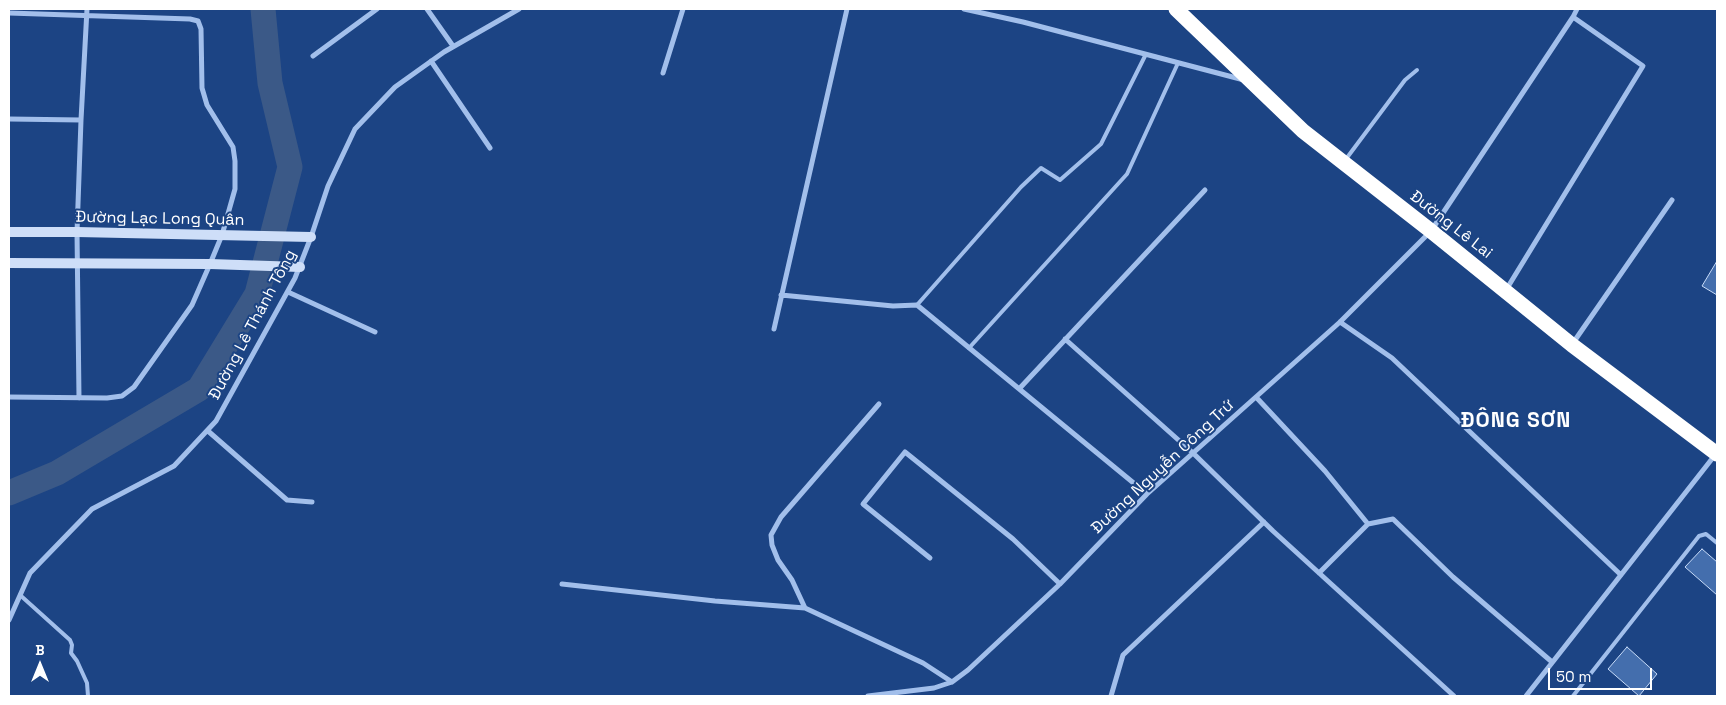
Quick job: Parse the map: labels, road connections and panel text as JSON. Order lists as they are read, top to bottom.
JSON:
{
  "streets": {
    "highway": ["Đường Lê Lai"],
    "street": ["Đường Lạc Long Quân", "Đường Lê Thánh Tông", "Đường Nguyễn Công Trứ"]
  },
  "crossings": [
    ["Đường Lạc Long Quân", "Đường Lê Thánh Tông"],
    ["Đường Lê Lai", "Đường Nguyễn Công Trứ"]
  ],
  "districts": ["ĐÔNG SƠN"],
  "scale_bar": "50 m",
  "north": "top"
}
